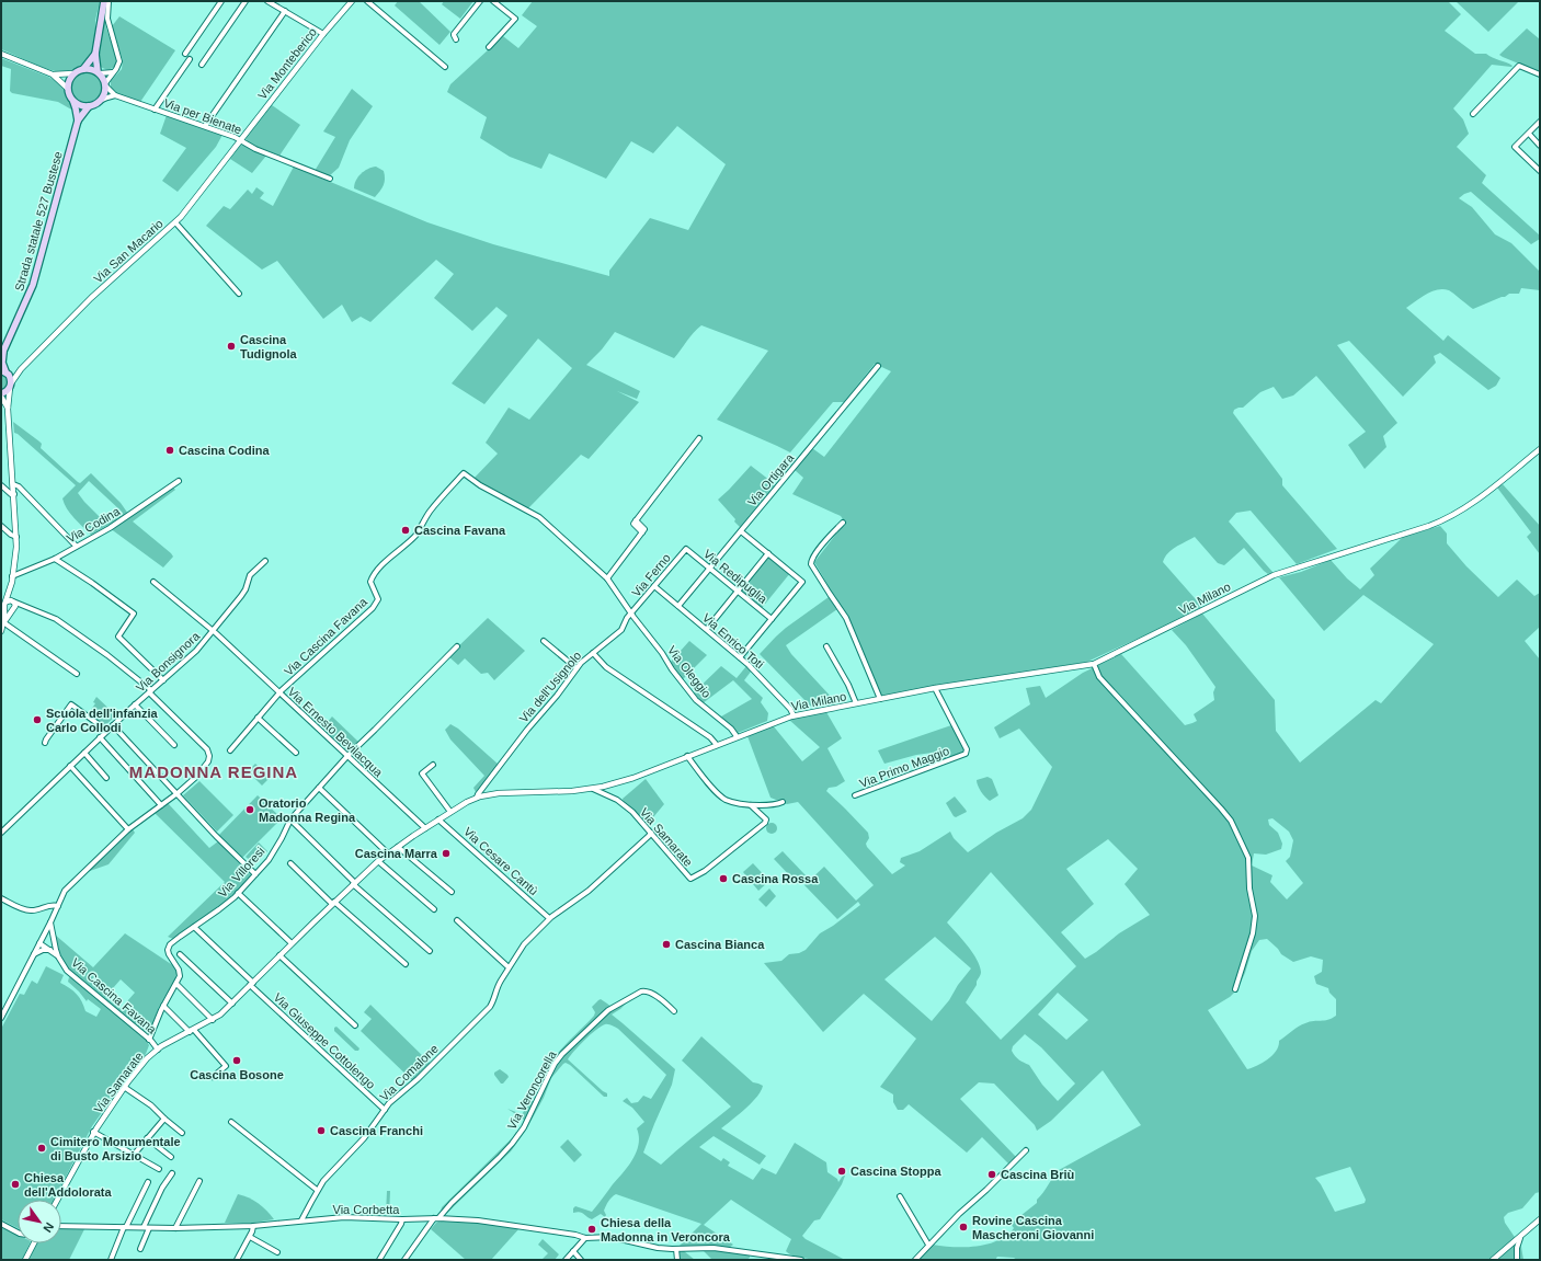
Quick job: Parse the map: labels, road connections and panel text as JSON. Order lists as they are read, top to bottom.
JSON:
{
  "streets": {
    "main road": ["Strada statale 527 Bustese"],
    "street": [
      "Via Monteberico",
      "Via per Bienate",
      "Via San Macario",
      "Via Ortigara",
      "Via Codina",
      "Via Ferno",
      "Via Redipuglia",
      "Via Milano",
      "Via Cascina Favana",
      "Via Enrico Toti",
      "Via Bonsignora",
      "Via Oleggio",
      "Via dell'Usignolo",
      "Via Ernesto Bevilacqua",
      "Via Primo Maggio",
      "Via Samarate",
      "Via Cesare Cantù",
      "Via Villoresi",
      "Via Giuseppe Cottolengo",
      "Via Comalone",
      "Via Veroncorella",
      "Via Corbetta"
    ]
  },
  "crossings": [
    ["Via Monteberico", "Via per Bienate"],
    ["Via Monteberico", "Via San Macario"],
    ["Via per Bienate", "Strada statale 527 Bustese"],
    ["Via per Bienate", "Via San Macario"],
    ["Via Ortigara", "Via Redipuglia"],
    ["Via Ortigara", "Via Enrico Toti"],
    ["Via Ferno", "Via Redipuglia"],
    ["Via Ferno", "Via Enrico Toti"],
    ["Via Ferno", "Via Oleggio"],
    ["Via Ferno", "Via dell'Usignolo"],
    ["Via Milano", "Via Enrico Toti"],
    ["Via Milano", "Via Primo Maggio"],
    ["Via Milano", "Via Samarate"],
    ["Via Cascina Favana", "Via Ernesto Bevilacqua"],
    ["Via Cascina Favana", "Via Samarate"],
    ["Via Bonsignora", "Via Ernesto Bevilacqua"],
    ["Via Oleggio", "Via dell'Usignolo"],
    ["Via Oleggio", "Via Samarate"],
    ["Via dell'Usignolo", "Via Samarate"],
    ["Via Ernesto Bevilacqua", "Via Samarate"],
    ["Via Ernesto Bevilacqua", "Via Villoresi"],
    ["Via Samarate", "Via Cesare Cantù"],
    ["Via Samarate", "Via Giuseppe Cottolengo"],
    ["Via Samarate", "Via Comalone"],
    ["Via Cesare Cantù", "Via Comalone"],
    ["Via Giuseppe Cottolengo", "Via Comalone"],
    ["Via Comalone", "Via Corbetta"],
    ["Via Veroncorella", "Via Corbetta"]
  ],
  "districts": ["MADONNA REGINA"],
  "places": [
    "Cascina Tudignola",
    "Cascina Codina",
    "Cascina Favana",
    "Scuola dell'infanzia Carlo Collodi",
    "Oratorio Madonna Regina",
    "Cascina Marra",
    "Cascina Rossa",
    "Cascina Bianca",
    "Cascina Bosone",
    "Cascina Franchi",
    "Cimitero Monumentale di Busto Arsizio",
    "Cascina Stoppa",
    "Cascina Briù",
    "Chiesa dell'Addolorata",
    "Rovine Cascina Mascheroni Giovanni",
    "Chiesa della Madonna in Veroncora"
  ],
  "north": "bottom right"
}
